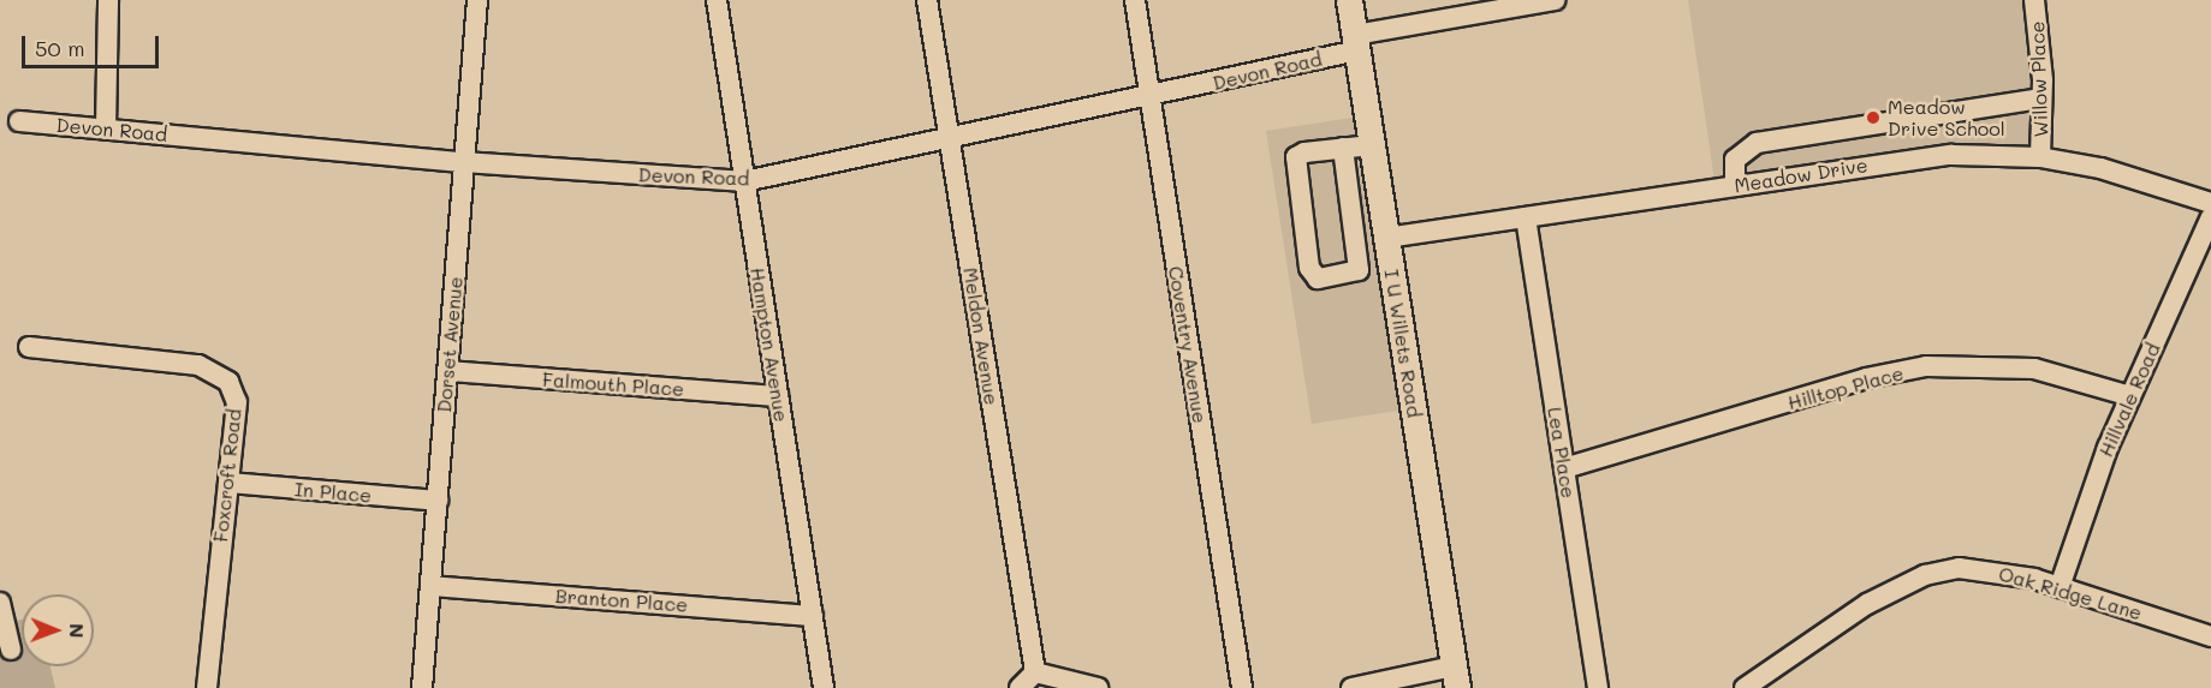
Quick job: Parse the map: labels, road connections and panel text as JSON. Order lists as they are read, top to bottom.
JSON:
{
  "streets": {
    "main road": ["I U Willets Road"],
    "street": [
      "Devon Road",
      "Willow Place",
      "Meadow Drive",
      "Meldon Avenue",
      "Dorset Avenue",
      "Hampton Avenue",
      "Coventry Avenue",
      "Falmouth Place",
      "Hilltop Place",
      "Hillvale Road",
      "Lea Place",
      "Foxcroft Road",
      "In Place",
      "Oak Ridge Lane",
      "Branton Place"
    ]
  },
  "crossings": [
    ["Devon Road", "Meldon Avenue"],
    ["Devon Road", "I U Willets Road"],
    ["Devon Road", "Dorset Avenue"],
    ["Devon Road", "Hampton Avenue"],
    ["Devon Road", "Coventry Avenue"],
    ["Willow Place", "Meadow Drive"],
    ["Meadow Drive", "I U Willets Road"],
    ["Meadow Drive", "Lea Place"],
    ["Dorset Avenue", "Falmouth Place"],
    ["Dorset Avenue", "In Place"],
    ["Dorset Avenue", "Branton Place"],
    ["Hampton Avenue", "Falmouth Place"],
    ["Hampton Avenue", "Branton Place"],
    ["Hilltop Place", "Hillvale Road"],
    ["Hilltop Place", "Lea Place"],
    ["Hillvale Road", "Oak Ridge Lane"],
    ["Foxcroft Road", "In Place"]
  ],
  "places": ["Meadow Drive School"],
  "scale_bar": "50 m",
  "north": "right"
}
